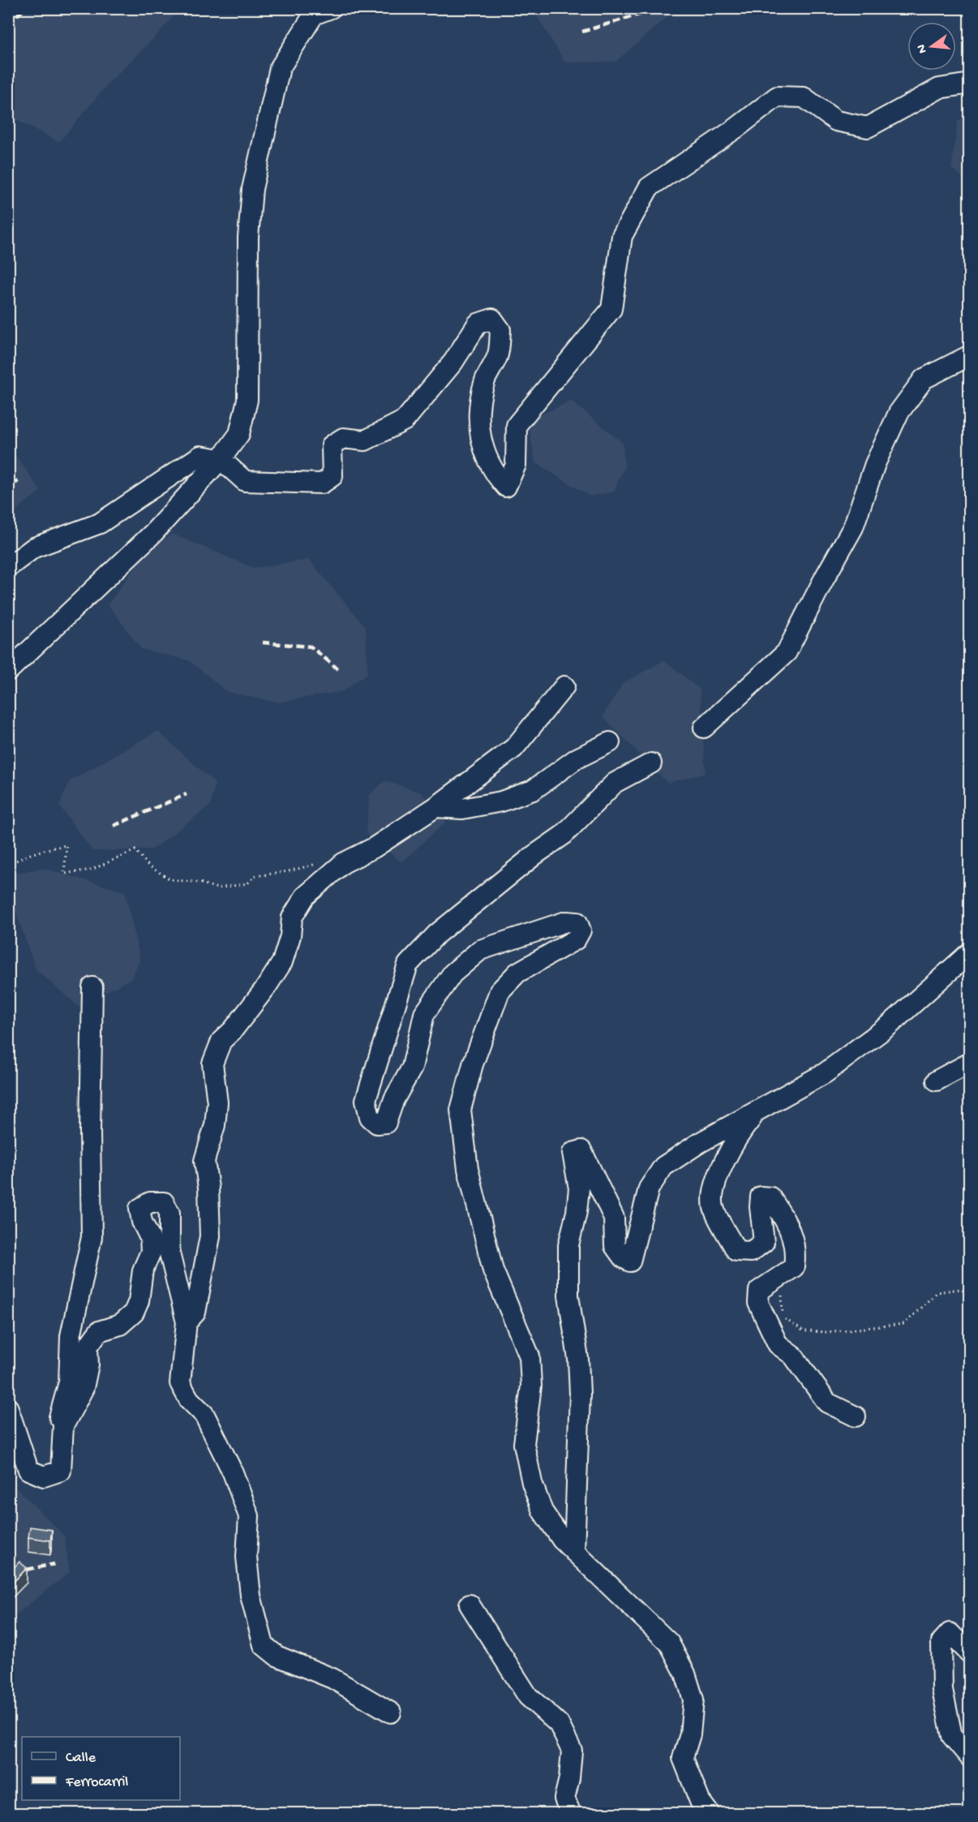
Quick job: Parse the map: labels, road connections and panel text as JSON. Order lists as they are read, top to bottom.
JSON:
{
  "legend": ["Calle", "Ferrocarril"],
  "north": "left"
}
